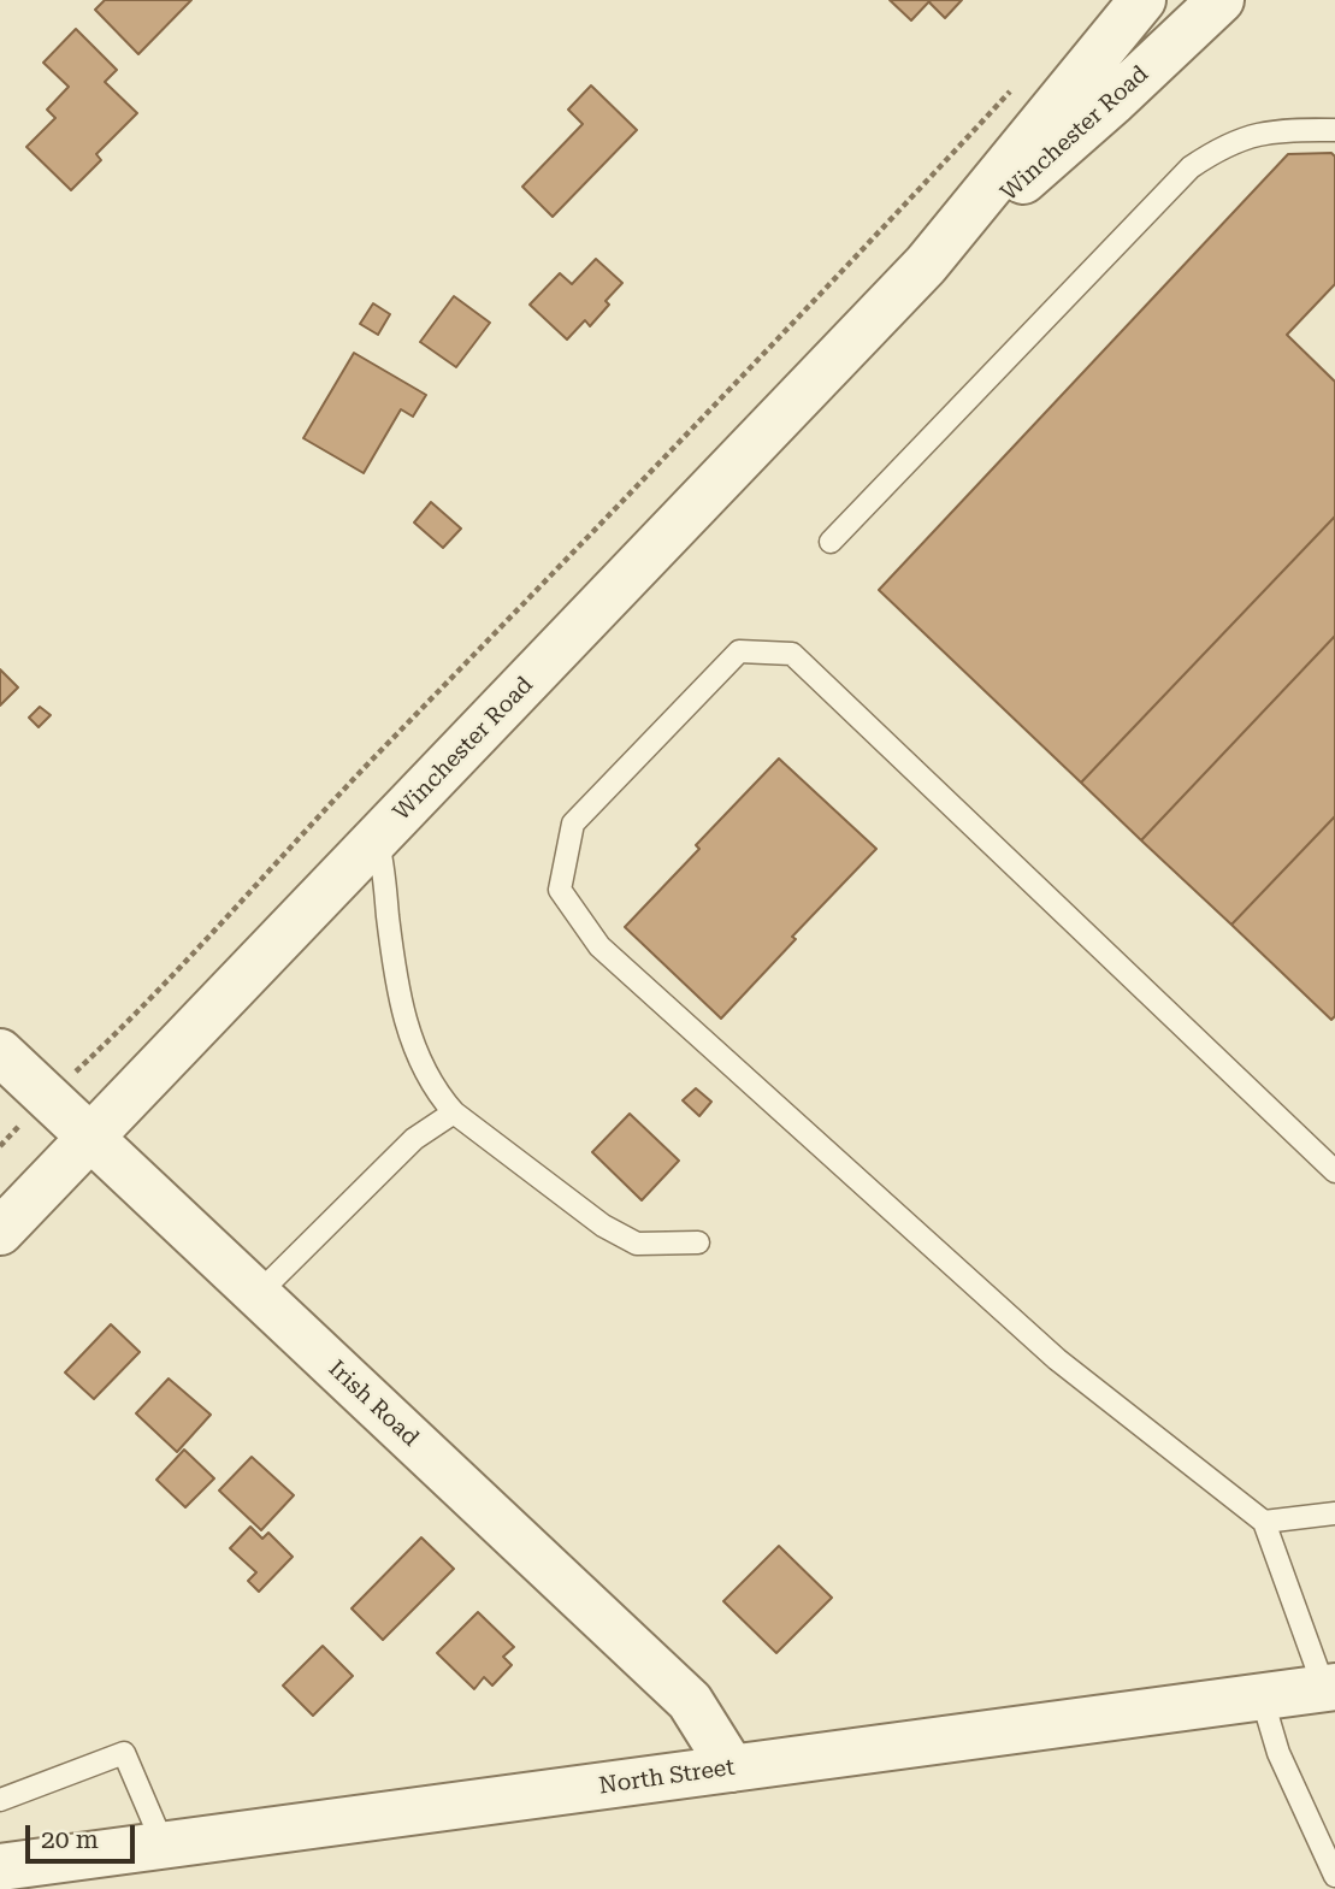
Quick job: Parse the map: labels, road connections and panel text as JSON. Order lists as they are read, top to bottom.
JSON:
{
  "streets": {
    "street": ["Winchester Road", "Irish Road", "North Street"]
  },
  "crossings": [
    ["Winchester Road", "Irish Road"],
    ["Irish Road", "North Street"]
  ],
  "scale_bar": "20 m"
}
